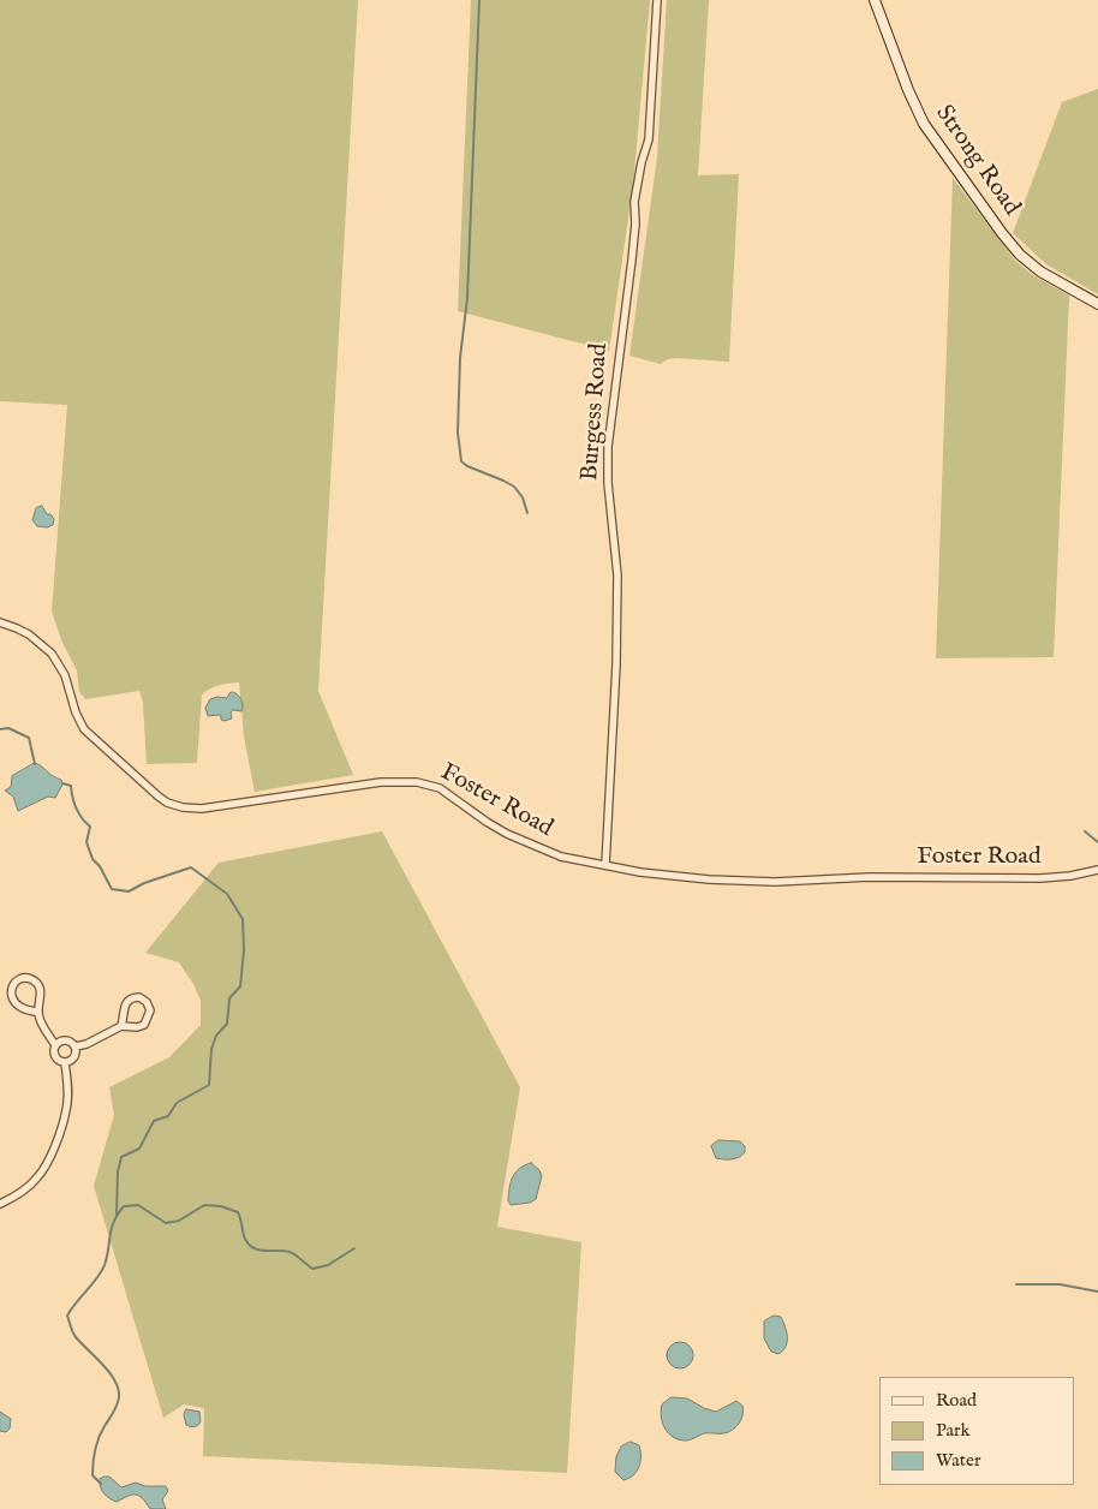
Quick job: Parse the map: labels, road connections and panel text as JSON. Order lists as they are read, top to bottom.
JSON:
{
  "streets": {
    "street": ["Strong Road", "Burgess Road", "Foster Road"]
  },
  "crossings": [
    ["Burgess Road", "Foster Road"]
  ],
  "legend": ["Road", "Park", "Water"]
}
